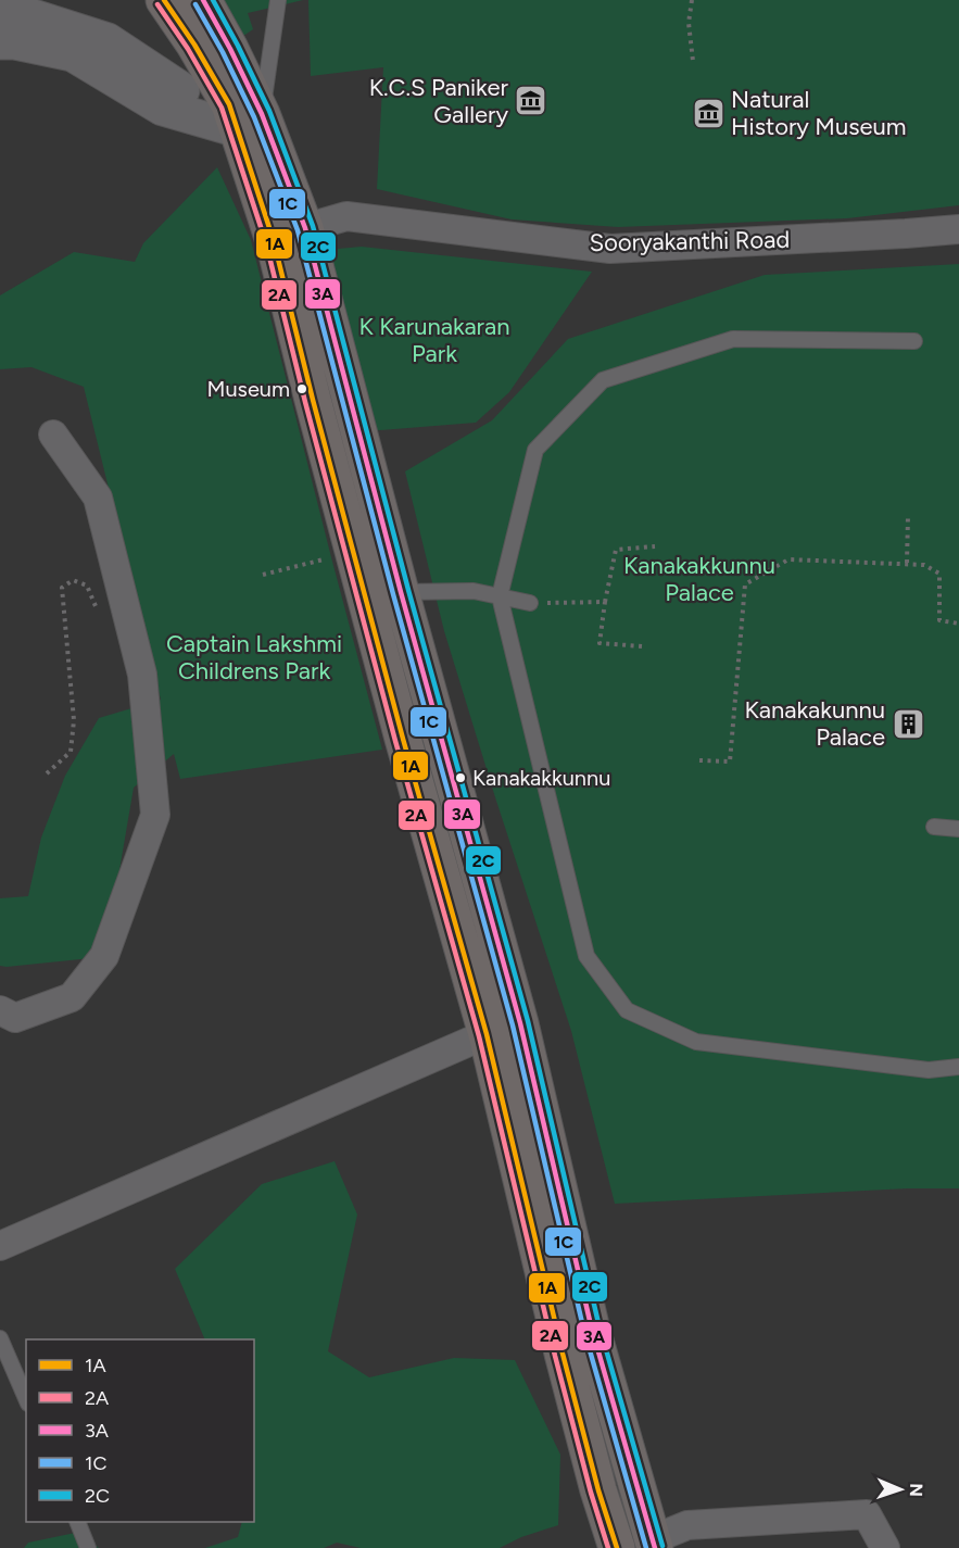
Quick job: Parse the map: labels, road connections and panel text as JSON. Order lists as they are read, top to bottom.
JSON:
{
  "streets": {
    "street": ["Sooryakanthi Road"]
  },
  "parks": ["K Karunakaran Park", "Kanakakkunnu Palace", "Captain Lakshmi Childrens Park"],
  "places": {
    "museum": ["K.C.S Paniker Gallery", "Natural History Museum"],
    "other": ["Museum", "Kanakakkunnu"],
    "building": ["Kanakakunnu Palace"]
  },
  "lines": [
    "transit line 1A",
    "transit line 3A",
    "transit line 2C",
    "transit line 2A",
    "transit line 1C"
  ],
  "legend": [
    "1A",
    "2A",
    "3A",
    "1C",
    "2C"
  ],
  "north": "right"
}
